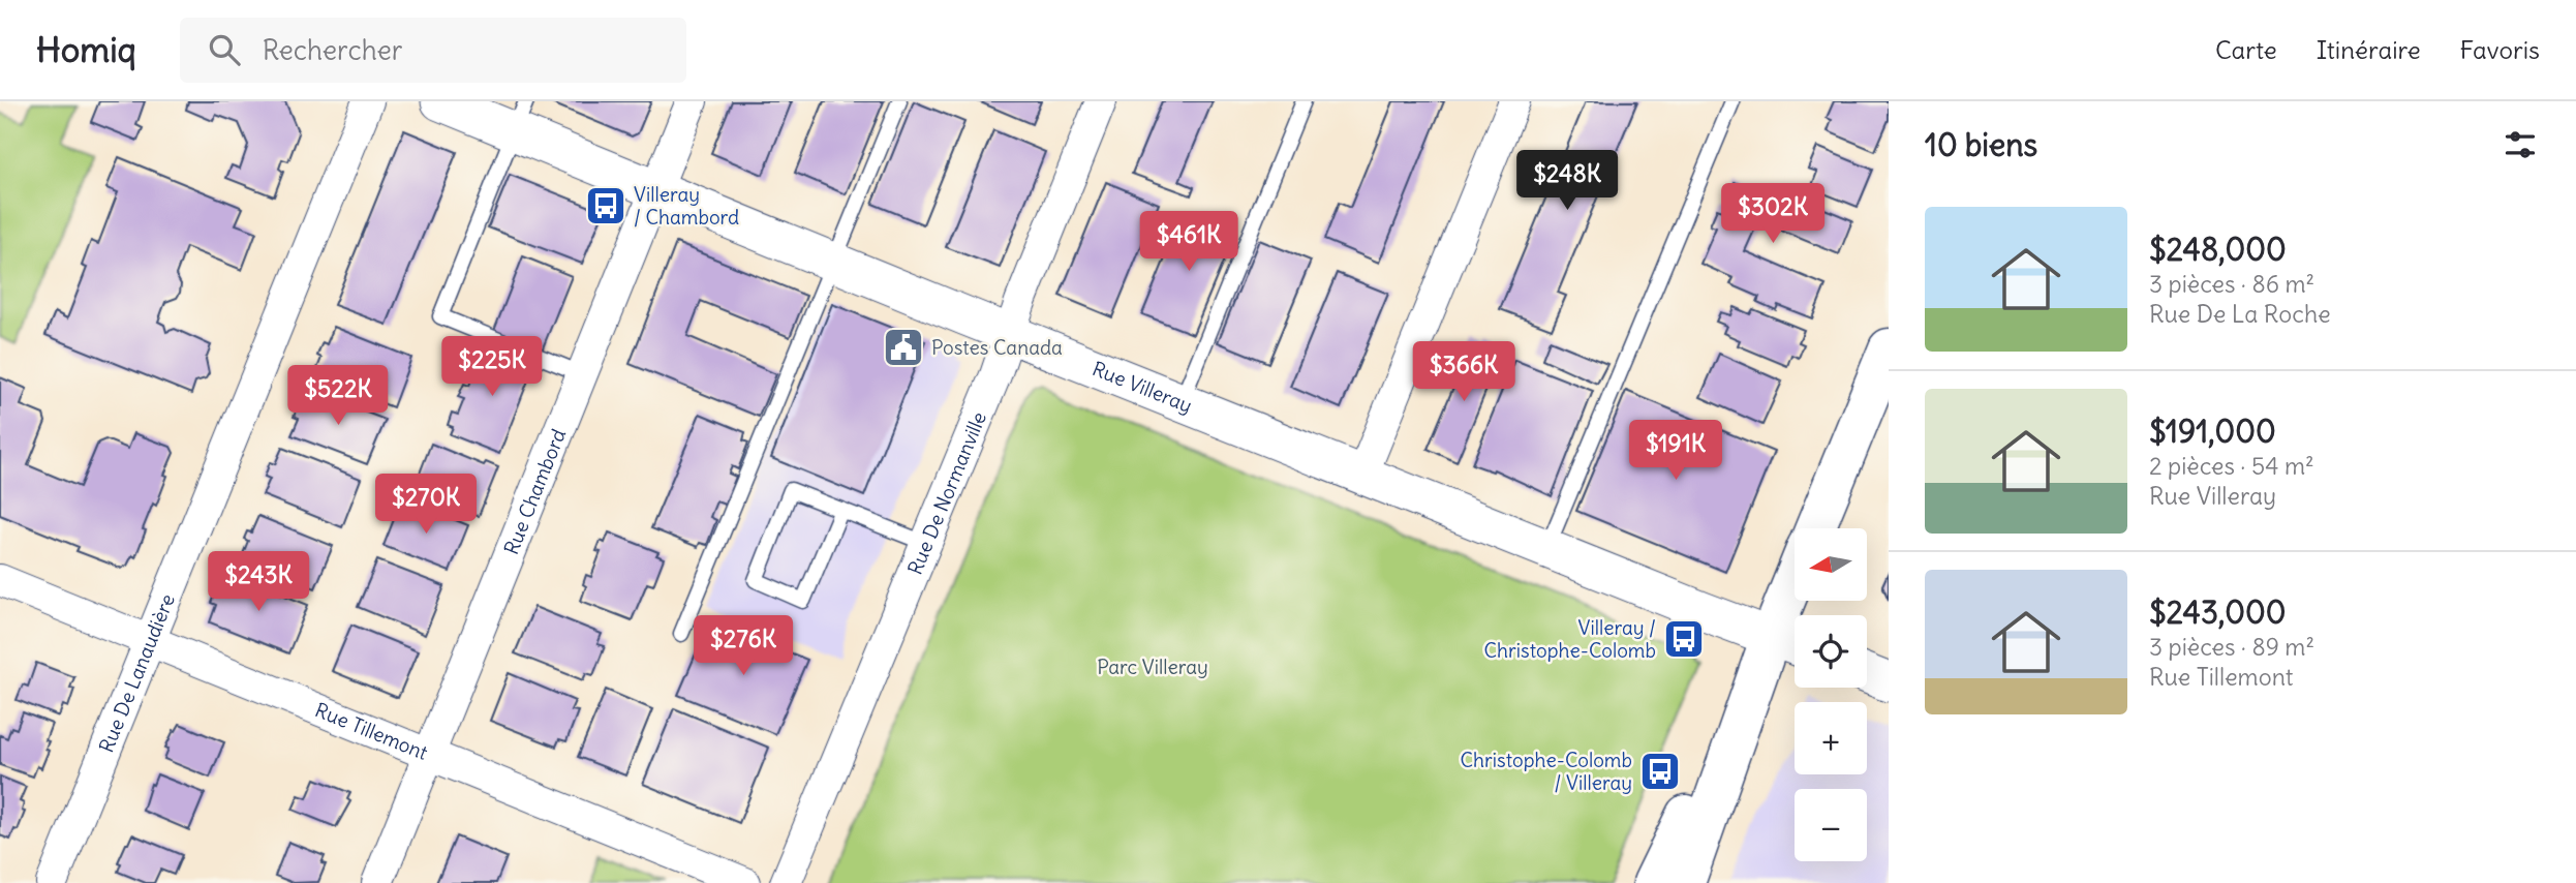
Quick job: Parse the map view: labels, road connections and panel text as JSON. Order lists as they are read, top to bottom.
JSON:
{
  "streets": {
    "street": [
      "Rue Villeray",
      "Rue Chambord",
      "Rue De Normanville",
      "Rue De Lanaudière",
      "Rue Tillemont"
    ]
  },
  "crossings": [
    ["Rue Villeray", "Rue Chambord"],
    ["Rue Villeray", "Rue De Normanville"],
    ["Rue Chambord", "Rue Tillemont"],
    ["Rue De Lanaudière", "Rue Tillemont"]
  ],
  "parks": ["Parc Villeray"],
  "places": {
    "bus stop": ["Villeray / Chambord", "Villeray / Christophe-Colomb", "Christophe-Colomb / Villeray"],
    "public building": ["Postes Canada"]
  },
  "north": "left",
  "page": {
    "header": "Homiq",
    "search": "Rechercher",
    "nav": ["Carte", "Itinéraire", "Favoris"],
    "heading": "10 biens",
    "price": [
      "$248K",
      "$302K",
      "$461K",
      "$225K",
      "$366K",
      "$522K",
      "$191K",
      "$270K",
      "$243K",
      "$276K"
    ],
    "list": [
      {
        "name": "$248,000",
        "note": "3 pièces · 86 m² · Rue De La Roche"
      },
      {
        "name": "$191,000",
        "note": "2 pièces · 54 m² · Rue Villeray"
      },
      {
        "name": "$243,000",
        "note": "3 pièces · 89 m² · Rue Tillemont"
      }
    ],
    "map_buttons": ["+", "−"]
  }
}
